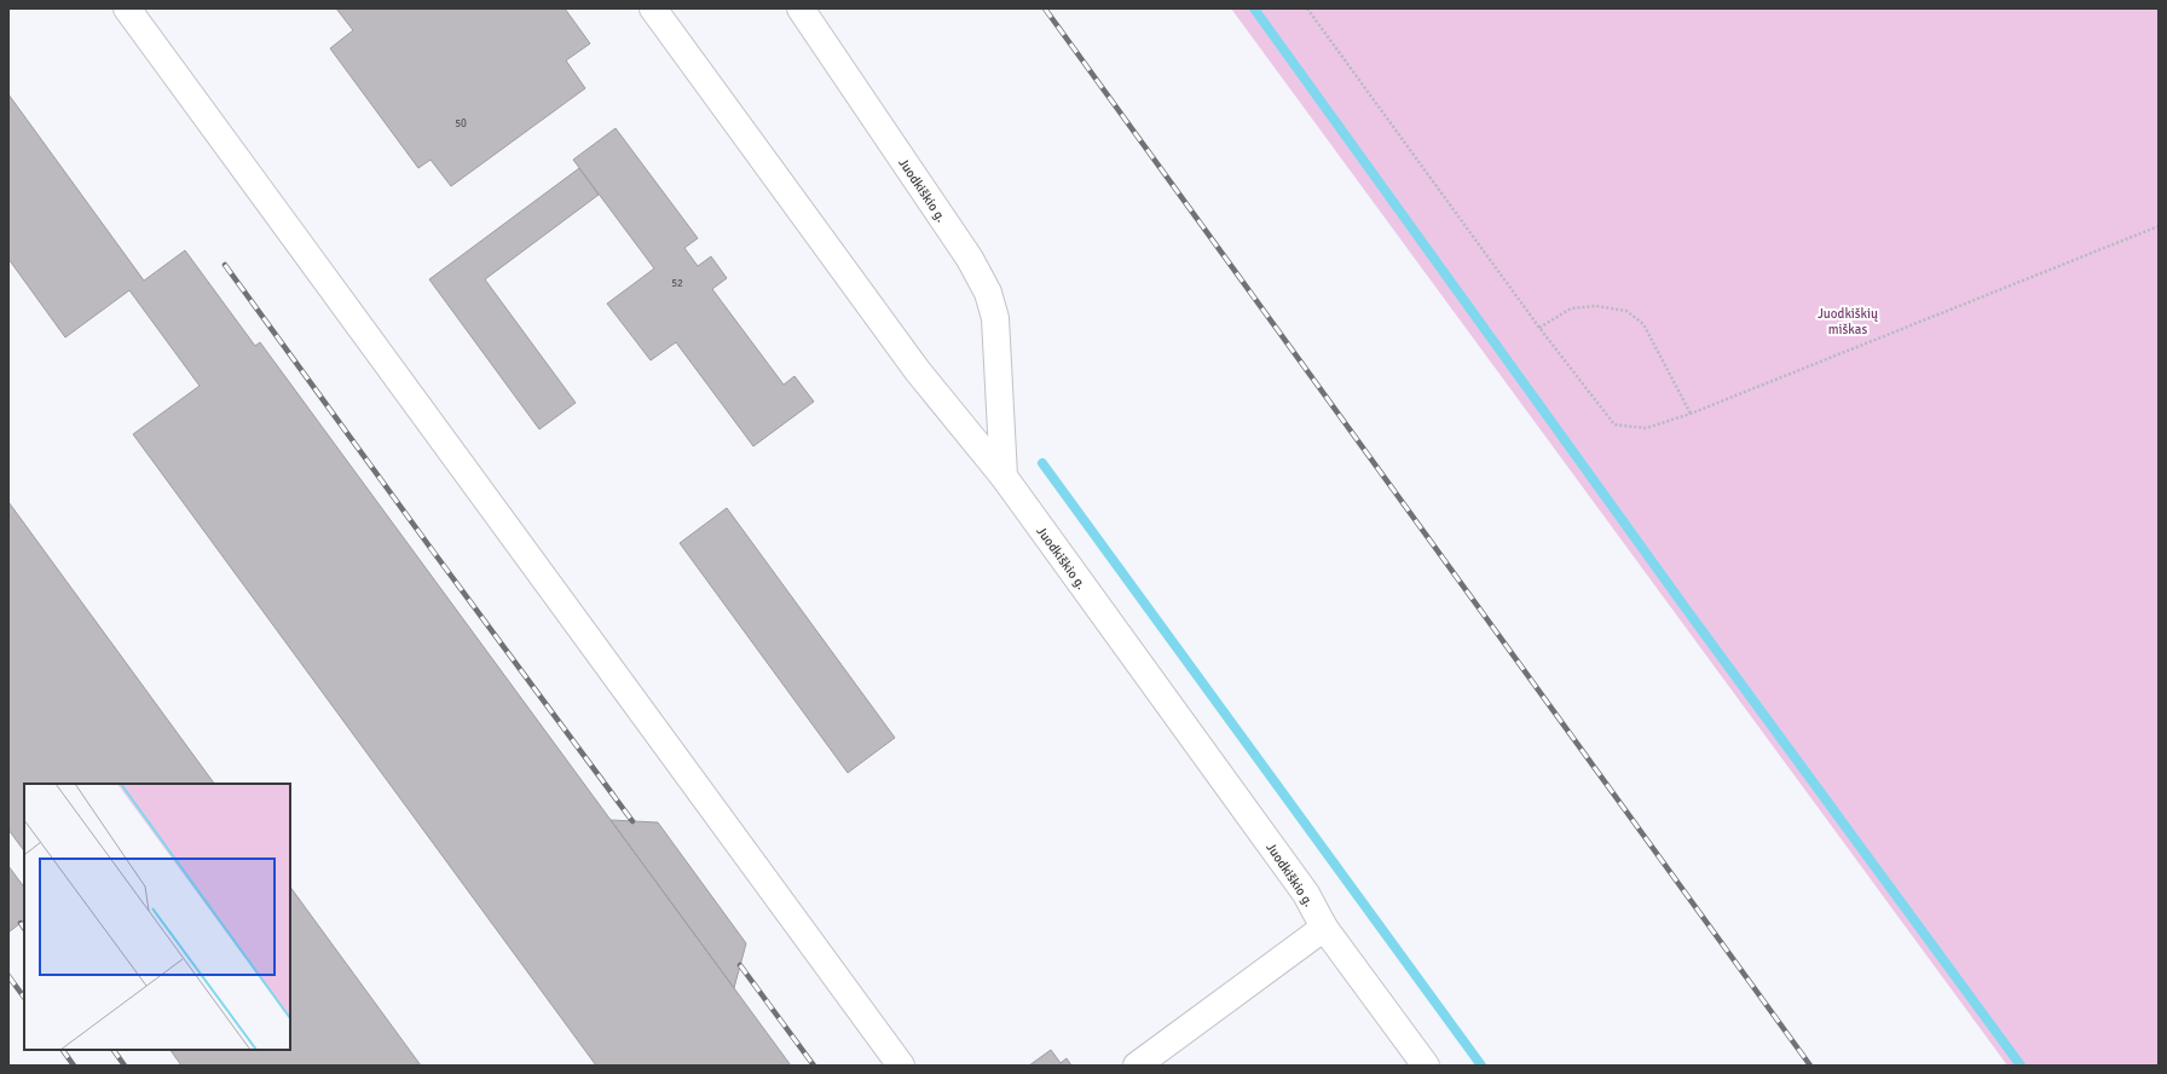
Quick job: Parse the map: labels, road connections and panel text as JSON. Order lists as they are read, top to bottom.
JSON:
{
  "streets": {
    "street": ["Juodkiškio g."]
  },
  "parks": ["Juodkiškių miškas"],
  "house_numbers": ["50", "52"]
}
